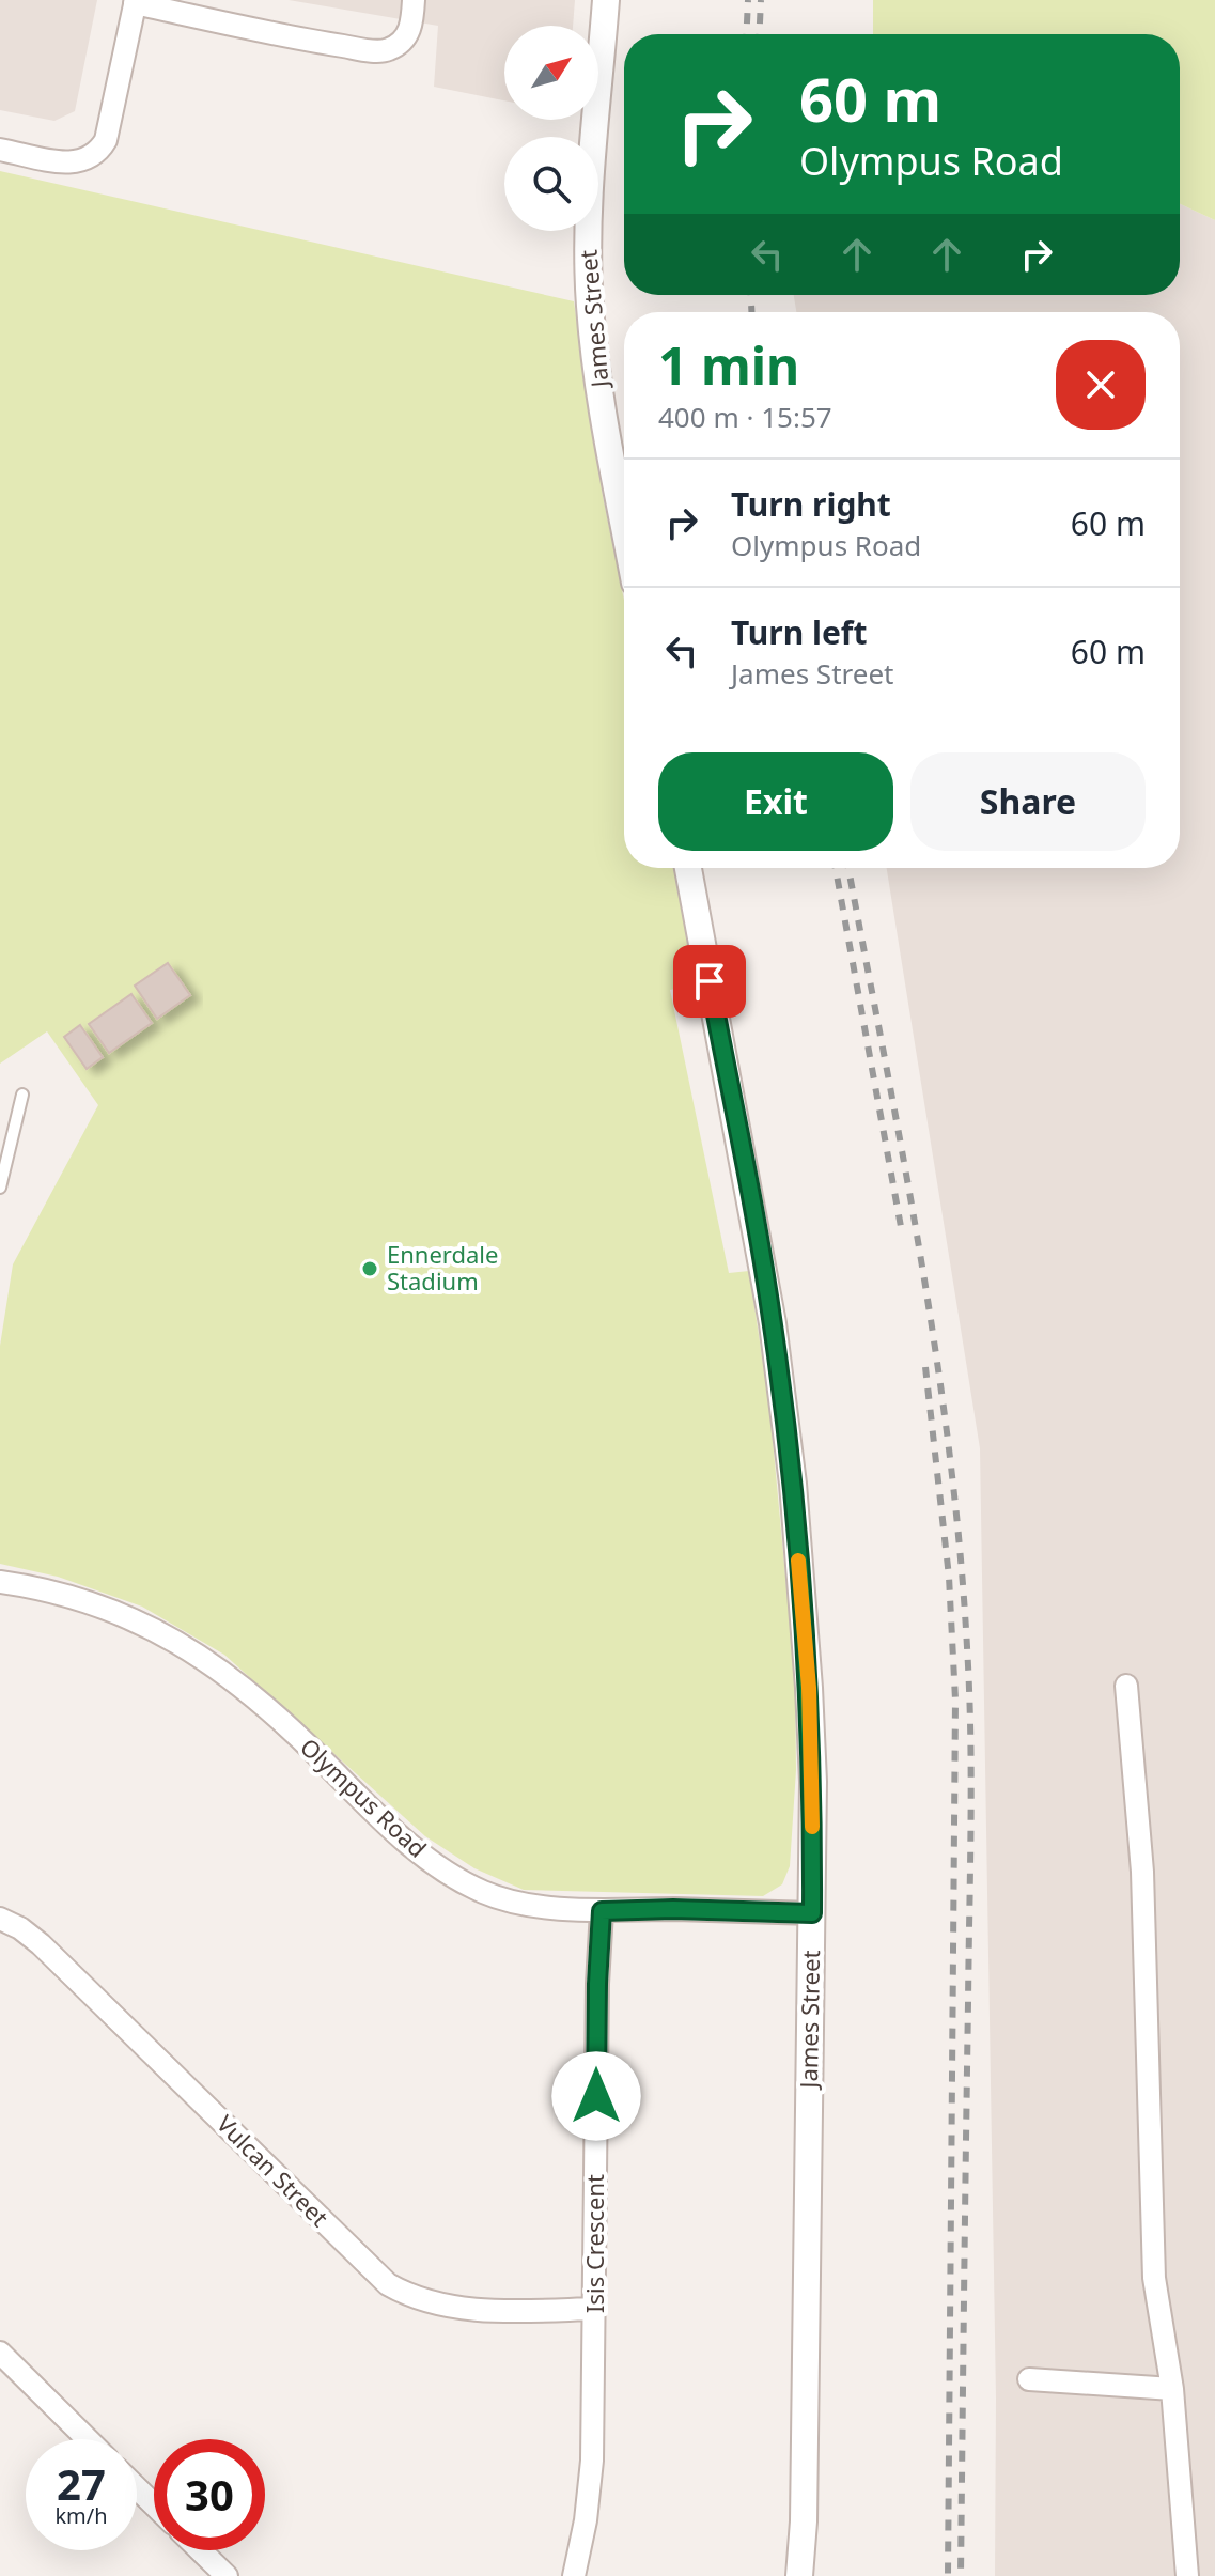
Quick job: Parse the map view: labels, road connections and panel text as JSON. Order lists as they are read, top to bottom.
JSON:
{
  "streets": {
    "street": [
      "James Street",
      "Olympus Road",
      "Vulcan Street",
      "Isis Crescent"
    ]
  },
  "crossings": [
    ["James Street", "Olympus Road"],
    ["Olympus Road", "Isis Crescent"],
    ["Vulcan Street", "Isis Crescent"]
  ],
  "places": ["Ennerdale Stadium"],
  "north": "top right",
  "page": {
    "turn": ["60 m", "Olympus Road"],
    "heading": ["1 min", "400 m · 15:57"],
    "list": [
      {
        "name": "Turn right",
        "note": "Olympus Road",
        "value": "60 m"
      },
      {
        "name": "Turn left",
        "note": "James Street",
        "value": "60 m"
      }
    ],
    "buttons": ["Exit", "Share"],
    "speed": "27 km/h",
    "limit": "30"
  }
}
